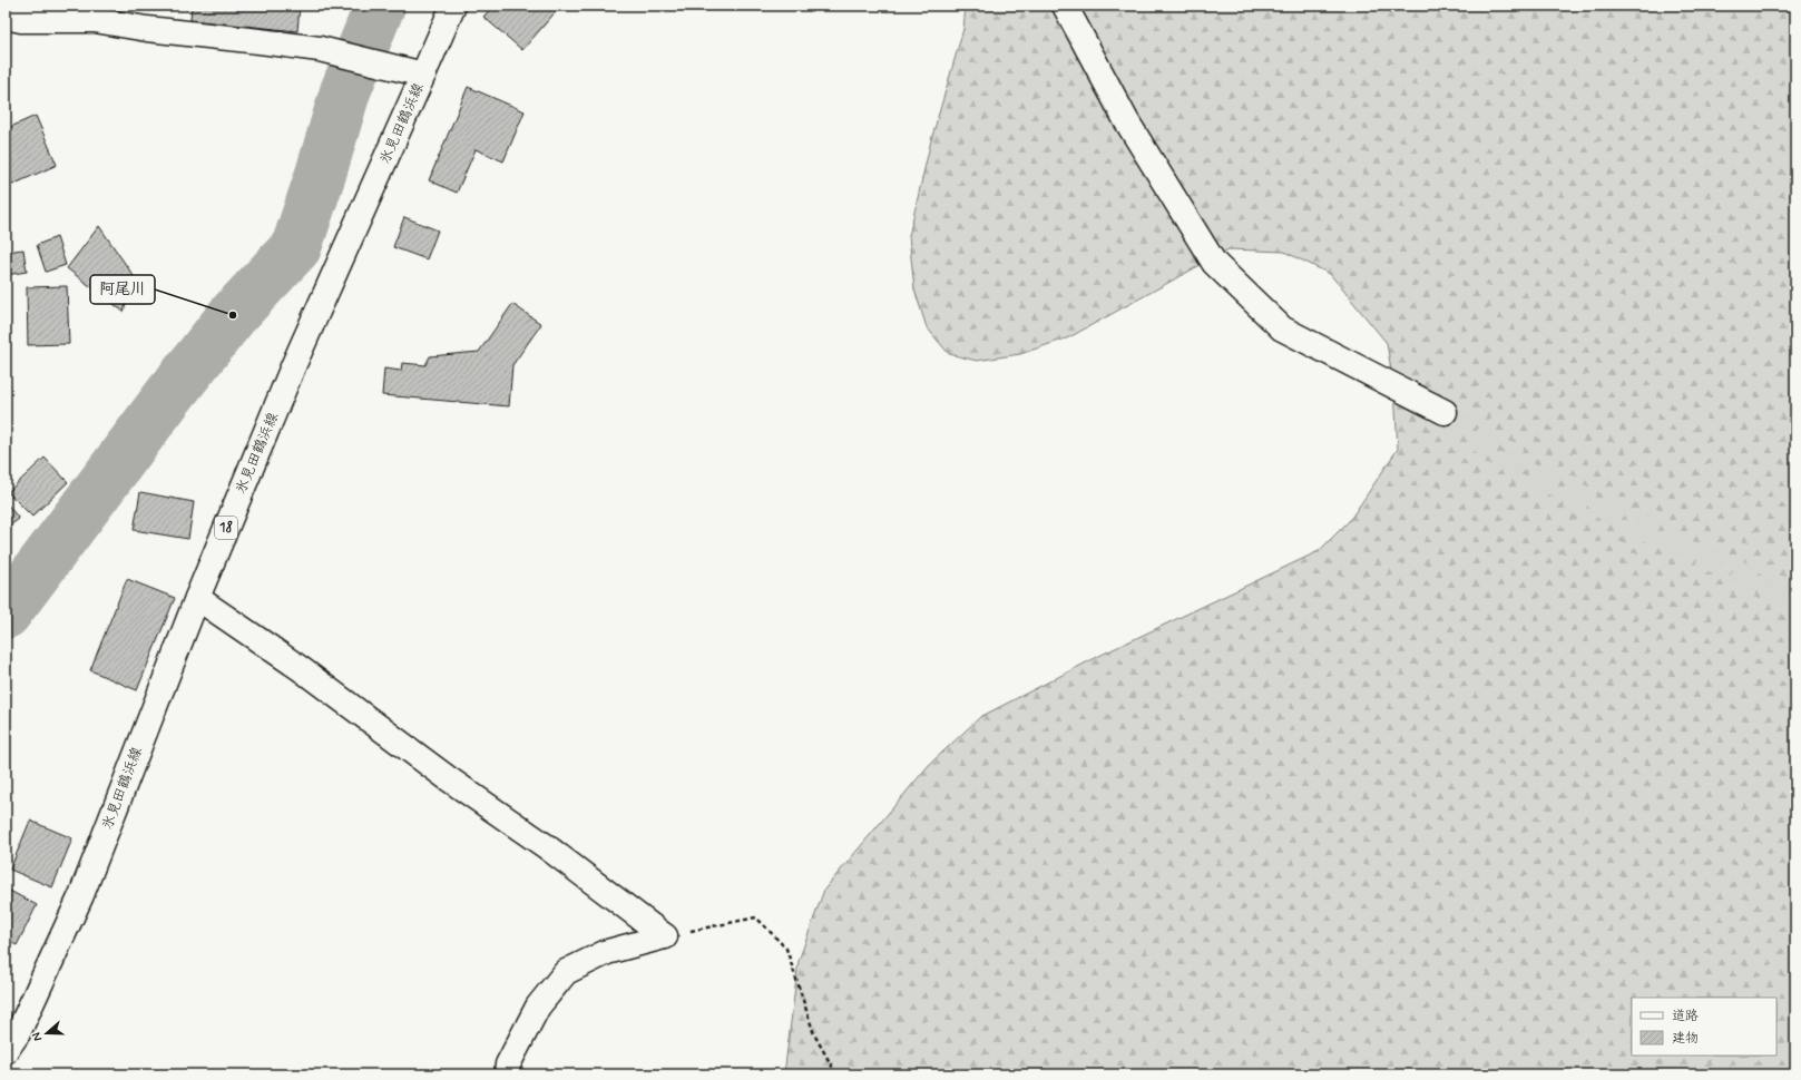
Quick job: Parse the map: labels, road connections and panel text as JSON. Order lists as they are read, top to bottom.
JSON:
{
  "streets": {
    "street": ["氷見田鶴浜線", "18"]
  },
  "places": ["阿尾川"],
  "legend": ["道路", "建物"],
  "north": "left"
}
